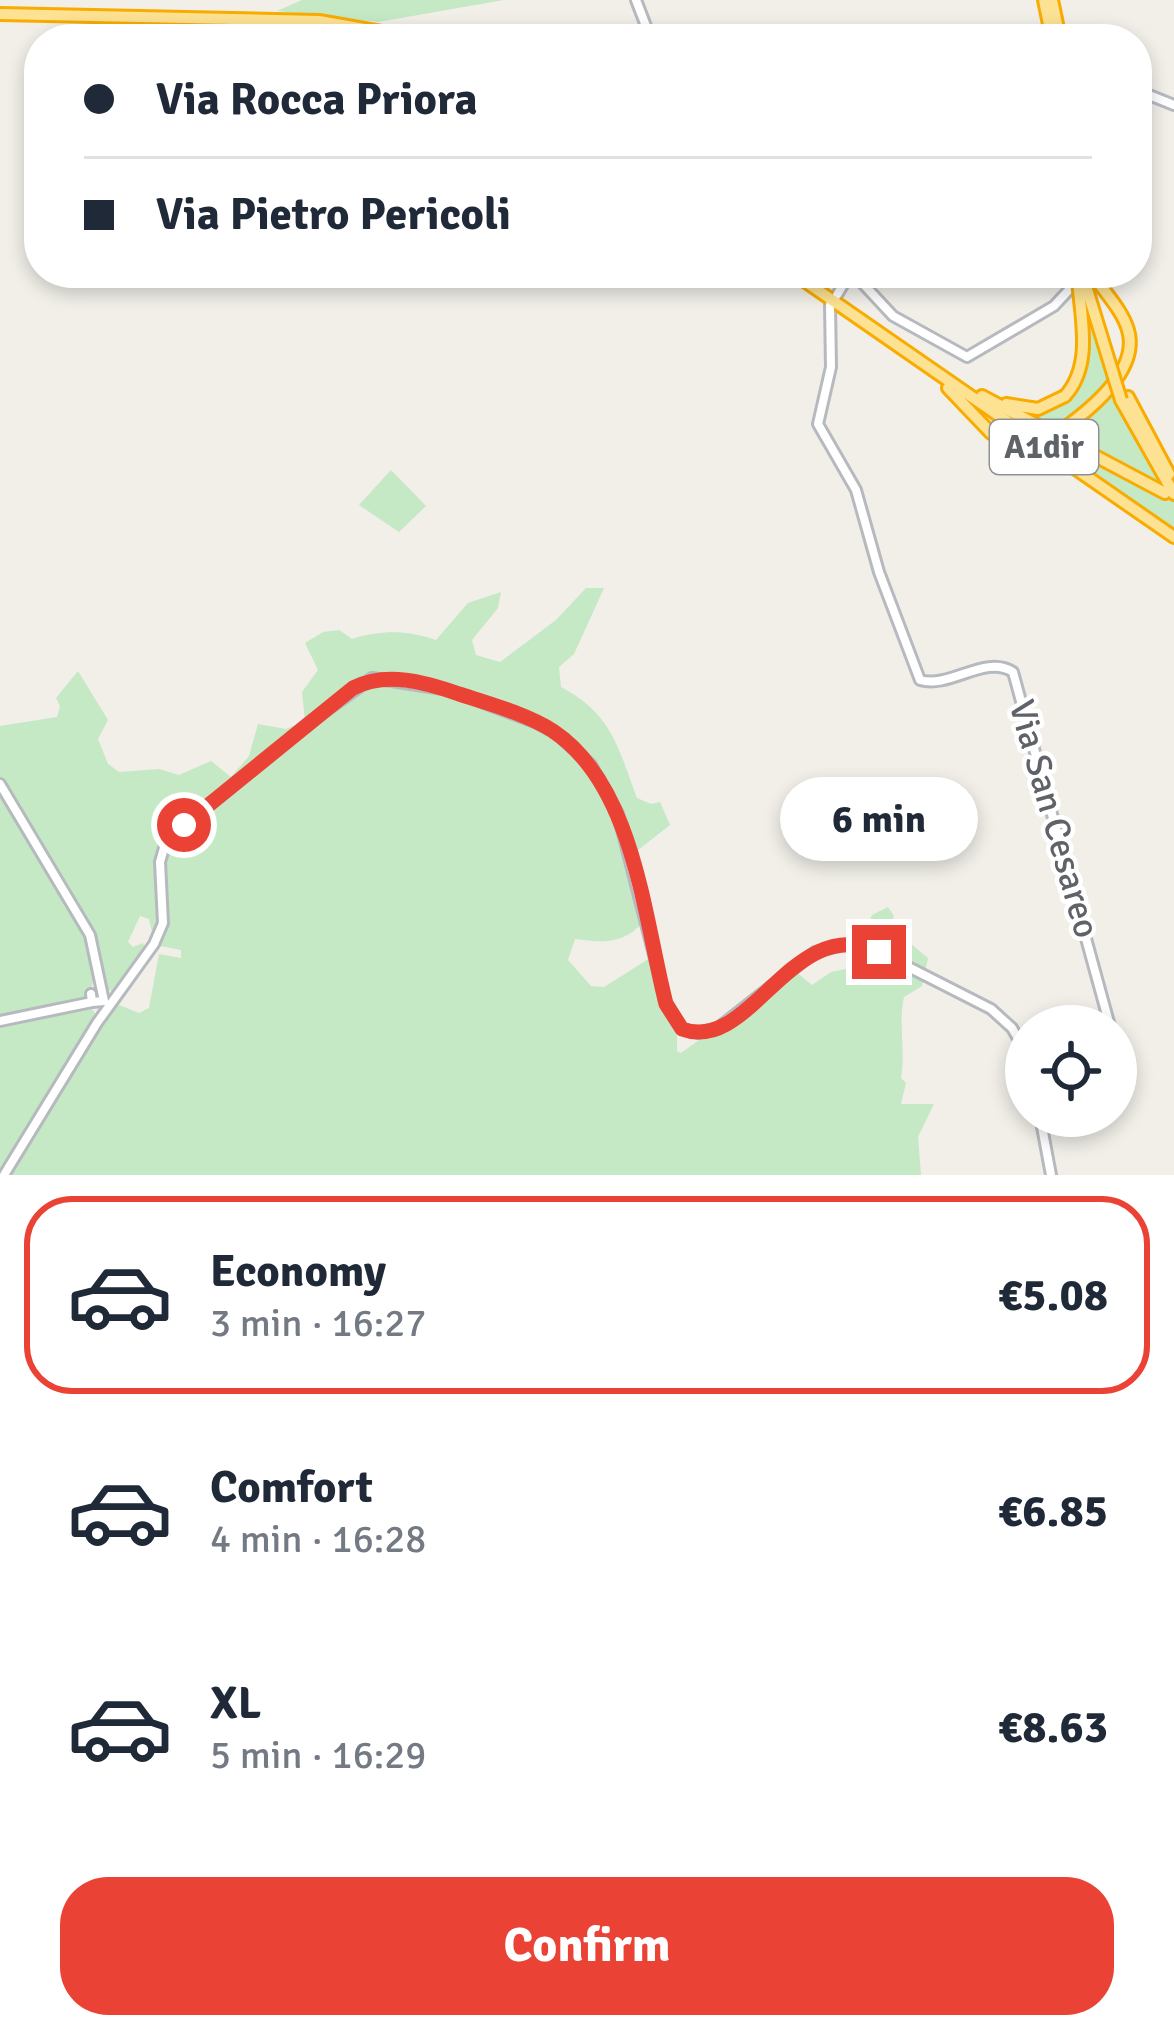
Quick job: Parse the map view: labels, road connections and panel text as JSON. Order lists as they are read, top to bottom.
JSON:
{
  "streets": {
    "highway": ["A1dir"],
    "street": ["Via San Cesareo"]
  },
  "page": {
    "banner": ["Via Rocca Priora", "Via Pietro Pericoli"],
    "bubble": "6 min",
    "list": [
      {
        "name": "Economy",
        "note": "3 min · 16:27",
        "value": "€5.08"
      },
      {
        "name": "Comfort",
        "note": "4 min · 16:28",
        "value": "€6.85"
      },
      {
        "name": "XL",
        "note": "5 min · 16:29",
        "value": "€8.63"
      }
    ],
    "buttons": "Confirm"
  }
}
